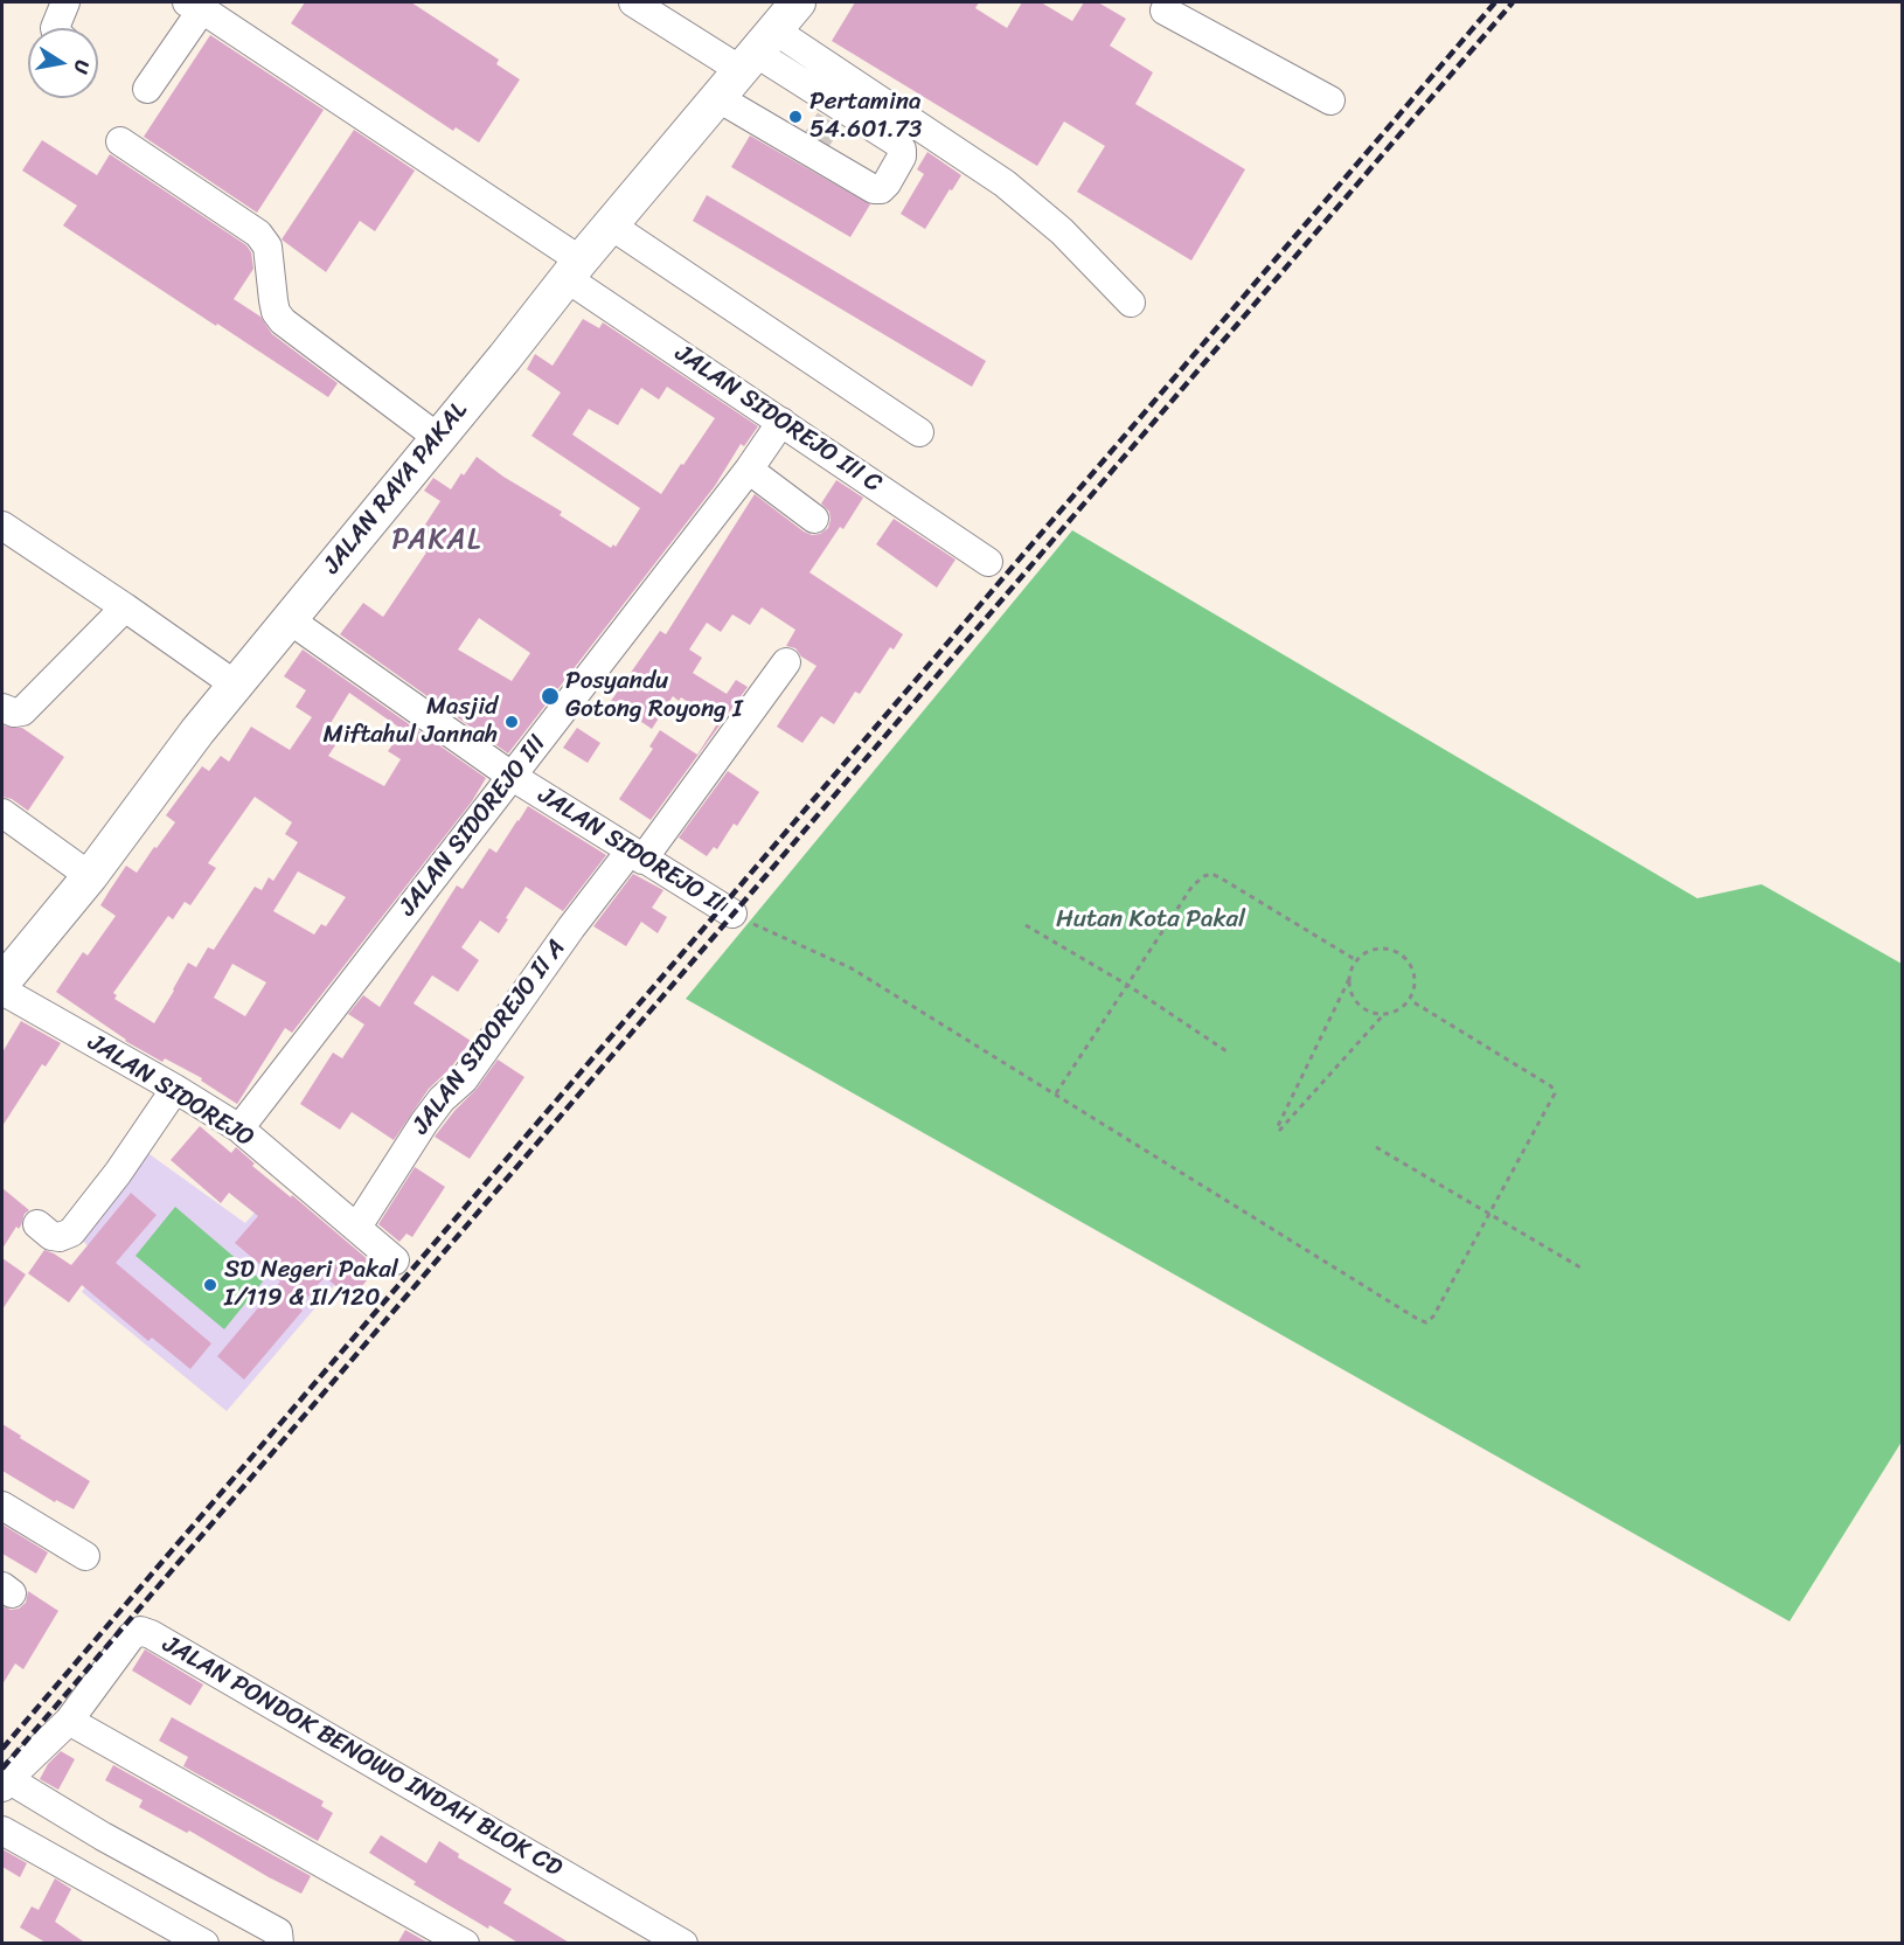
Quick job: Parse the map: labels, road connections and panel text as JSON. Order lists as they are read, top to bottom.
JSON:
{
  "streets": {
    "main road": ["JALAN RAYA PAKAL"],
    "street": [
      "JALAN SIDOREJO III C",
      "JALAN SIDOREJO III",
      "JALAN SIDOREJO II",
      "JALAN SIDOREJO II A",
      "JALAN SIDOREJO",
      "JALAN PONDOK BENOWO INDAH BLOK CD"
    ]
  },
  "crossings": [
    ["JALAN SIDOREJO III C", "JALAN RAYA PAKAL"],
    ["JALAN SIDOREJO III C", "JALAN SIDOREJO III"],
    ["JALAN RAYA PAKAL", "JALAN SIDOREJO II"],
    ["JALAN SIDOREJO III", "JALAN SIDOREJO II"],
    ["JALAN SIDOREJO III", "JALAN SIDOREJO"],
    ["JALAN SIDOREJO II", "JALAN SIDOREJO II A"],
    ["JALAN SIDOREJO II A", "JALAN SIDOREJO"]
  ],
  "districts": ["PAKAL"],
  "parks": ["Hutan Kota Pakal"],
  "places": [
    "Pertamina 54.601.73",
    "Posyandu Gotong Royong I",
    "Masjid Miftahul Jannah",
    "SD Negeri Pakal I/119 & II/120"
  ],
  "north": "right"
}
